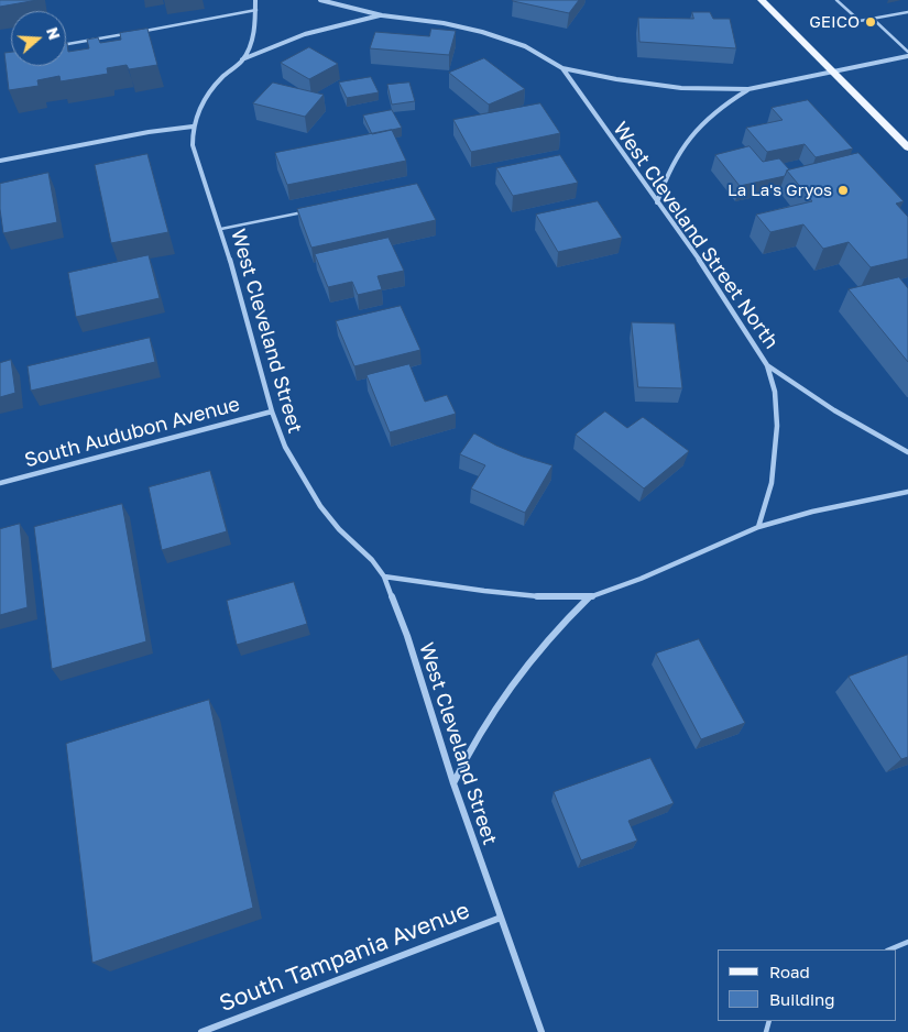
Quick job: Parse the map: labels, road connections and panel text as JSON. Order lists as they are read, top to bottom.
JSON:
{
  "streets": {
    "street": [
      "West Cleveland Street North",
      "West Cleveland Street",
      "South Audubon Avenue",
      "South Tampania Avenue"
    ]
  },
  "crossings": [
    ["West Cleveland Street", "South Audubon Avenue"],
    ["West Cleveland Street", "South Tampania Avenue"]
  ],
  "places": ["GEICO", "La La's Gryos"],
  "legend": ["Road", "Building"],
  "north": "right"
}
